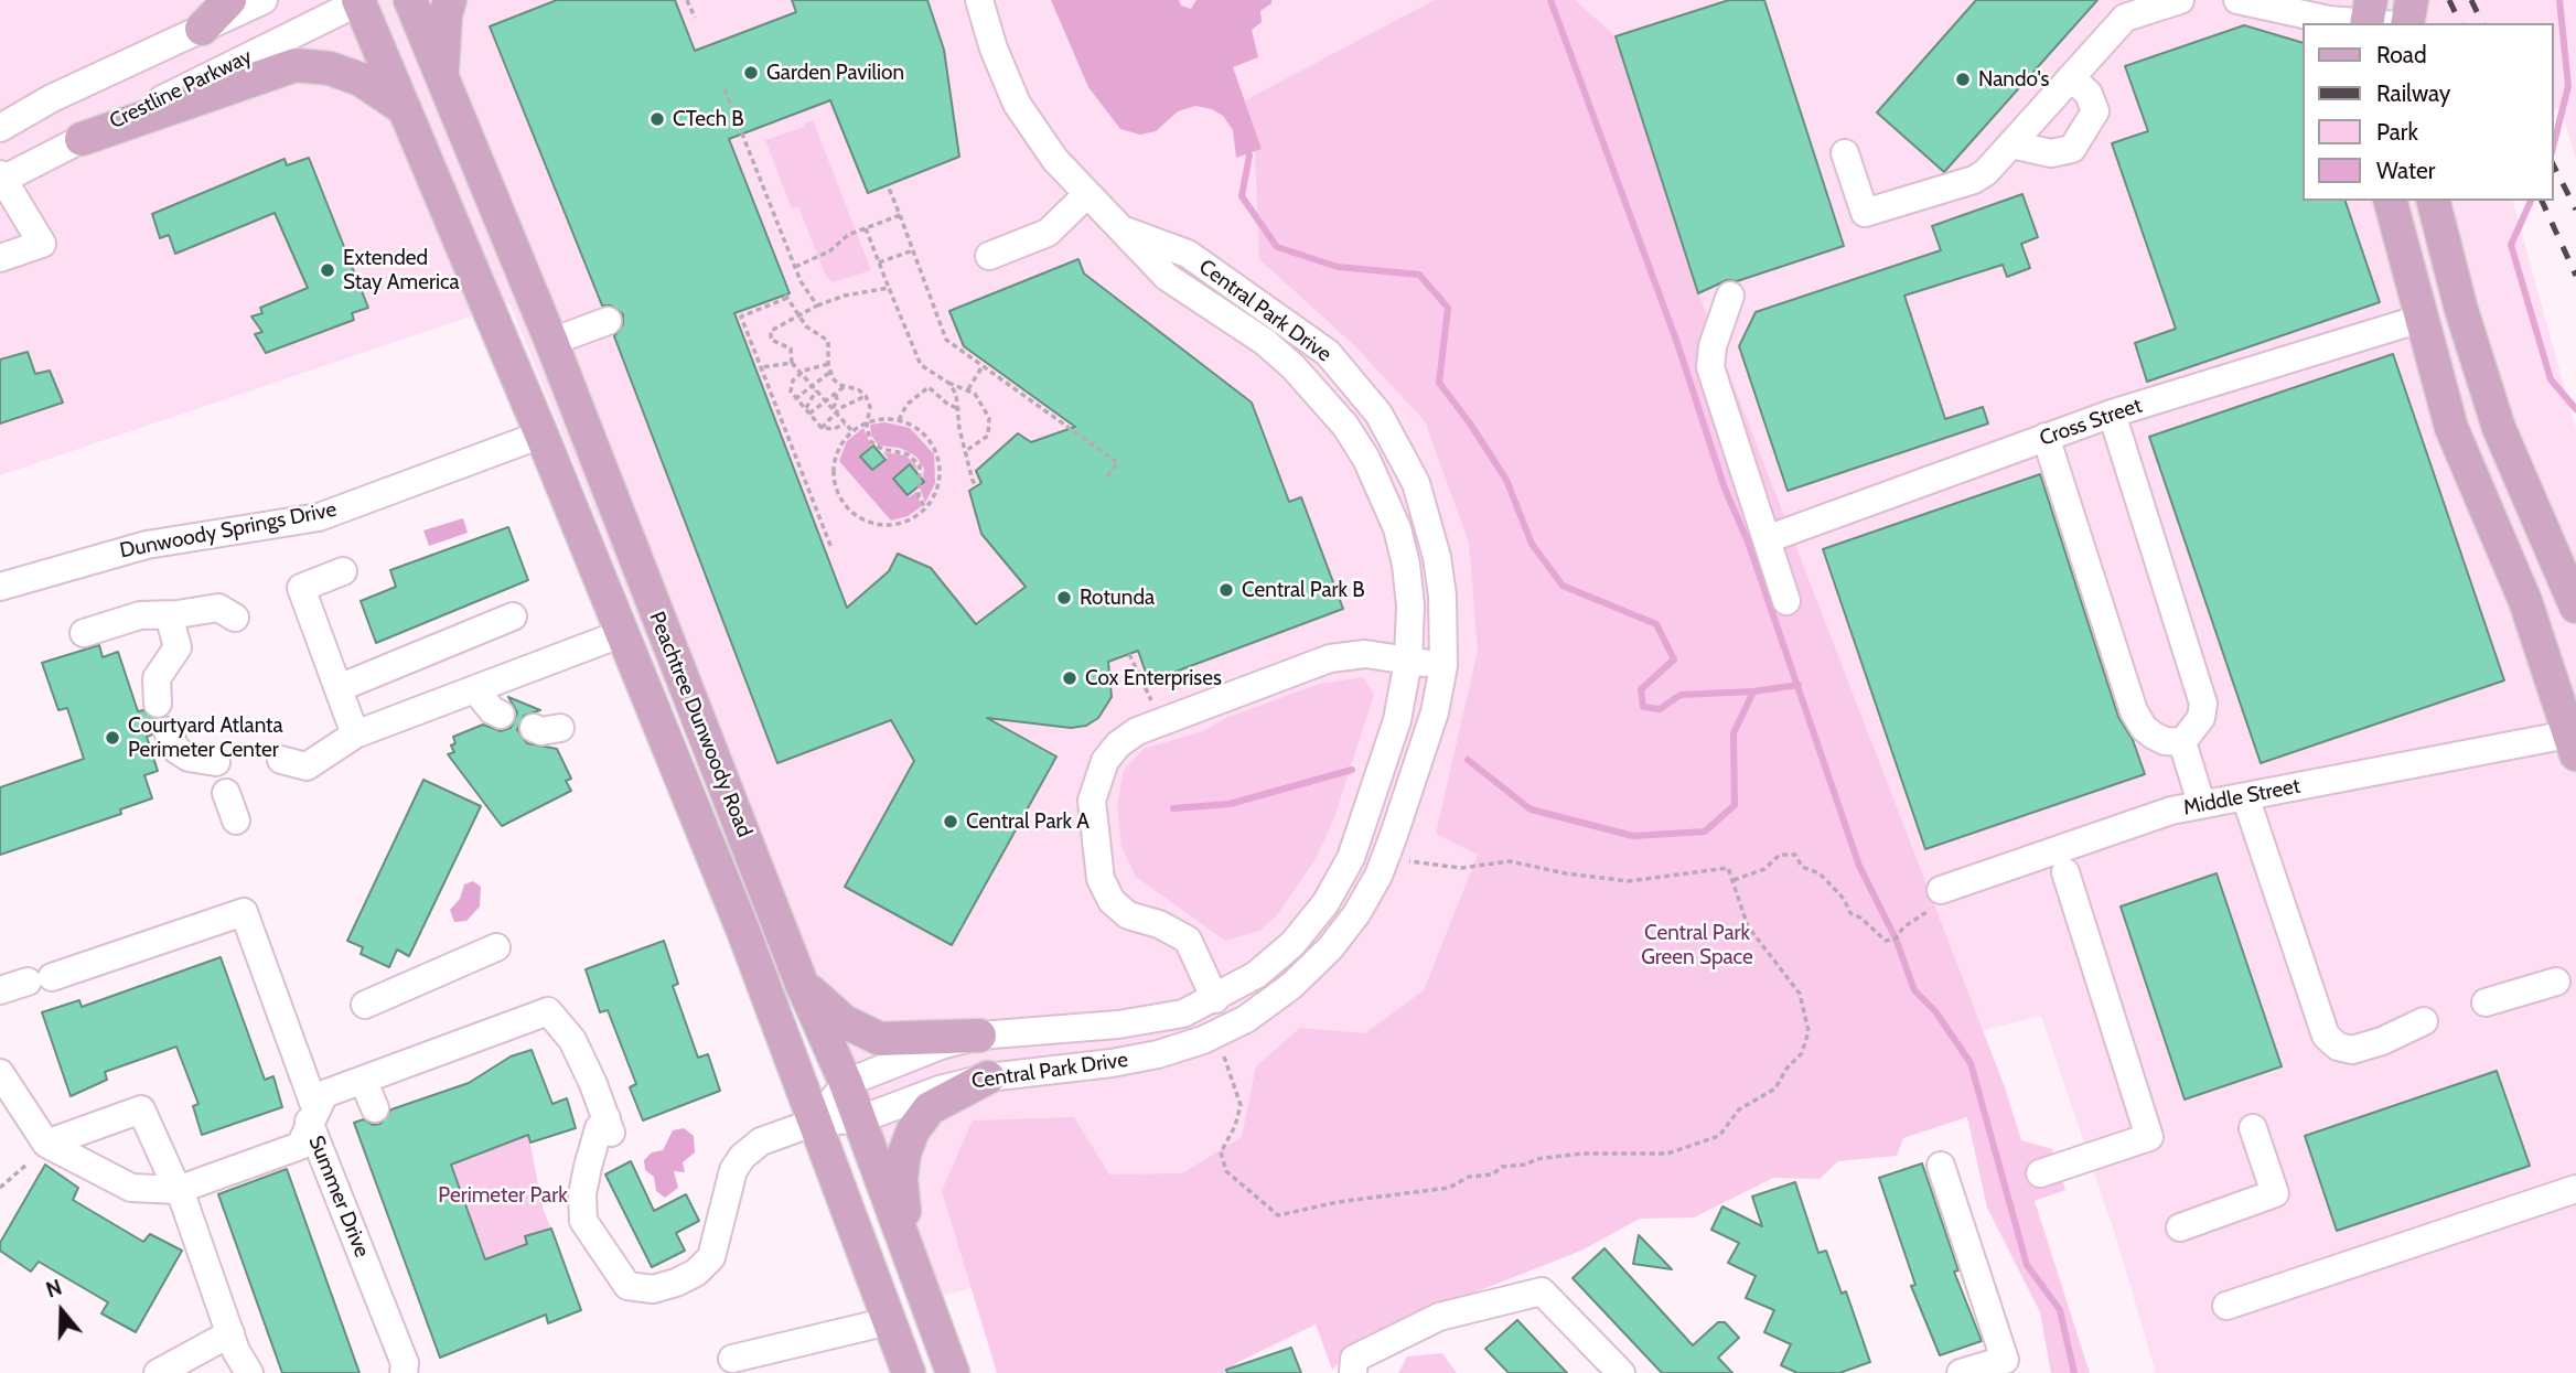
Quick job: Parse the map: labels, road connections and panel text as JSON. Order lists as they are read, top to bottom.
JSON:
{
  "streets": {
    "main road": ["Peachtree Dunwoody Road"],
    "street": [
      "Crestline Parkway",
      "Central Park Drive",
      "Cross Street",
      "Dunwoody Springs Drive",
      "Middle Street",
      "Summer Drive"
    ]
  },
  "crossings": [
    ["Crestline Parkway", "Peachtree Dunwoody Road"],
    ["Central Park Drive", "Peachtree Dunwoody Road"],
    ["Dunwoody Springs Drive", "Peachtree Dunwoody Road"]
  ],
  "parks": ["Central Park Green Space", "Perimeter Park"],
  "places": [
    "Garden Pavilion",
    "Nando's",
    "CTech B",
    "Extended Stay America",
    "Central Park B",
    "Rotunda",
    "Cox Enterprises",
    "Courtyard Atlanta Perimeter Center",
    "Central Park A"
  ],
  "legend": [
    "Road",
    "Railway",
    "Park",
    "Water"
  ],
  "north": "top"
}
